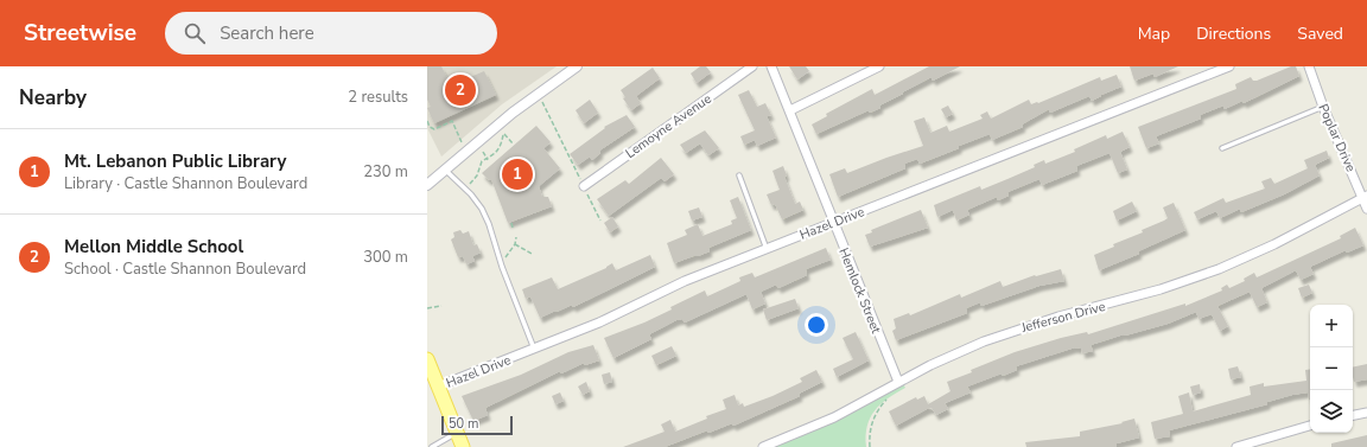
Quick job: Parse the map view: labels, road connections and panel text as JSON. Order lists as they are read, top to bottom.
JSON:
{
  "streets": {
    "street": [
      "Lemoyne Avenue",
      "Poplar Drive",
      "Hazel Drive",
      "Hemlock Street",
      "Jefferson Drive"
    ]
  },
  "crossings": [
    ["Poplar Drive", "Jefferson Drive"],
    ["Hazel Drive", "Hemlock Street"],
    ["Hemlock Street", "Jefferson Drive"]
  ],
  "scale_bar": "50 m",
  "page": {
    "header": "Streetwise",
    "search": "Search here",
    "nav": ["Map", "Directions", "Saved"],
    "heading": ["Nearby", "2 results"],
    "pins": ["2", "1"],
    "list": [
      {
        "mark": "1",
        "name": "Mt. Lebanon Public Library",
        "note": "Library · Castle Shannon Boulevard",
        "value": "230 m"
      },
      {
        "mark": "2",
        "name": "Mellon Middle School",
        "note": "School · Castle Shannon Boulevard",
        "value": "300 m"
      }
    ],
    "map_buttons": ["+", "−"],
    "scale": "50 m"
  }
}
